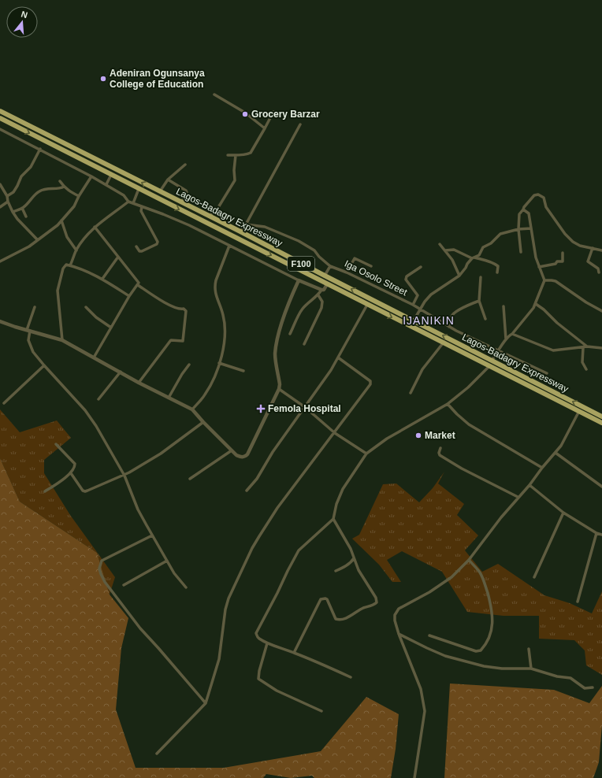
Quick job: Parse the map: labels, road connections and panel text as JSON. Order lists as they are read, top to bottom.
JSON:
{
  "streets": {
    "highway": ["Lagos-Badagry Expressway", "F100"],
    "street": ["Iga Osolo Street"]
  },
  "districts": ["IJANIKIN"],
  "places": {
    "other": ["Adeniran Ogunsanya College of Education", "Grocery Barzar", "Market"],
    "health": ["Femola Hospital"]
  },
  "north": "top"
}
